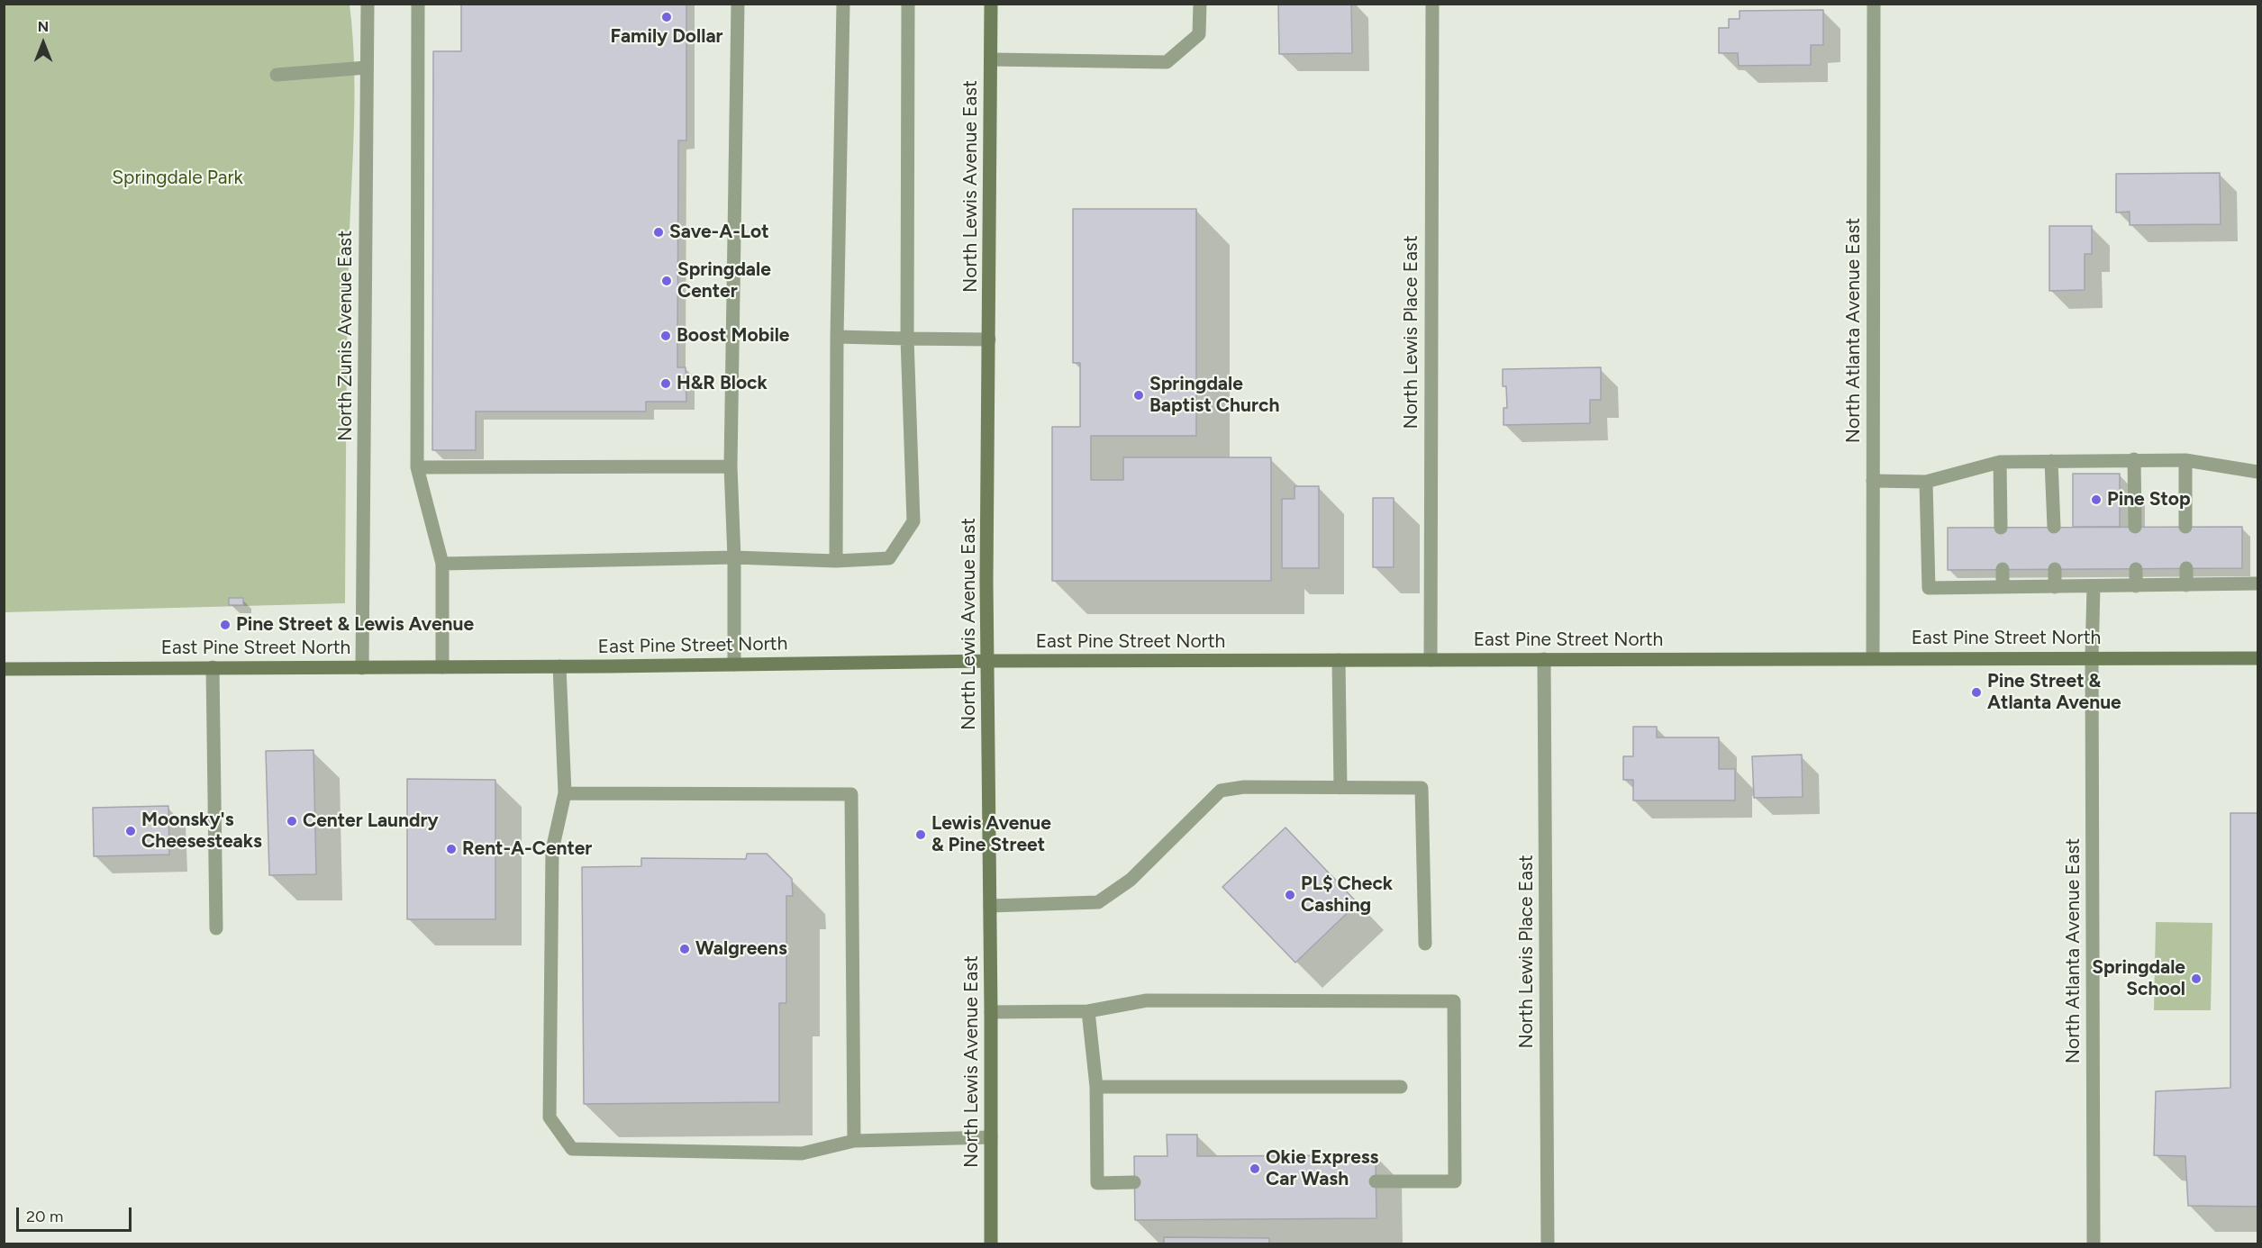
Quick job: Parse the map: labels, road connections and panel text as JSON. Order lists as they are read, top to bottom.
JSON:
{
  "streets": {
    "main road": ["North Lewis Avenue East", "East Pine Street North"],
    "street": ["North Atlanta Avenue East", "North Lewis Place East", "North Zunis Avenue East"]
  },
  "crossings": [
    ["North Lewis Avenue East", "East Pine Street North"],
    ["North Atlanta Avenue East", "East Pine Street North"],
    ["North Lewis Place East", "East Pine Street North"],
    ["North Zunis Avenue East", "East Pine Street North"]
  ],
  "parks": ["Springdale Park"],
  "places": [
    "Family Dollar",
    "Save-A-Lot",
    "Springdale Center",
    "Boost Mobile",
    "H&R Block",
    "Springdale Baptist Church",
    "Pine Stop",
    "Pine Street & Lewis Avenue",
    "Pine Street & Atlanta Avenue",
    "Center Laundry",
    "Moonsky's Cheesesteaks",
    "Lewis Avenue & Pine Street",
    "Rent-A-Center",
    "PL$ Check Cashing",
    "Walgreens",
    "Springdale School",
    "Okie Express Car Wash"
  ],
  "scale_bar": "20 m",
  "north": "top"
}
